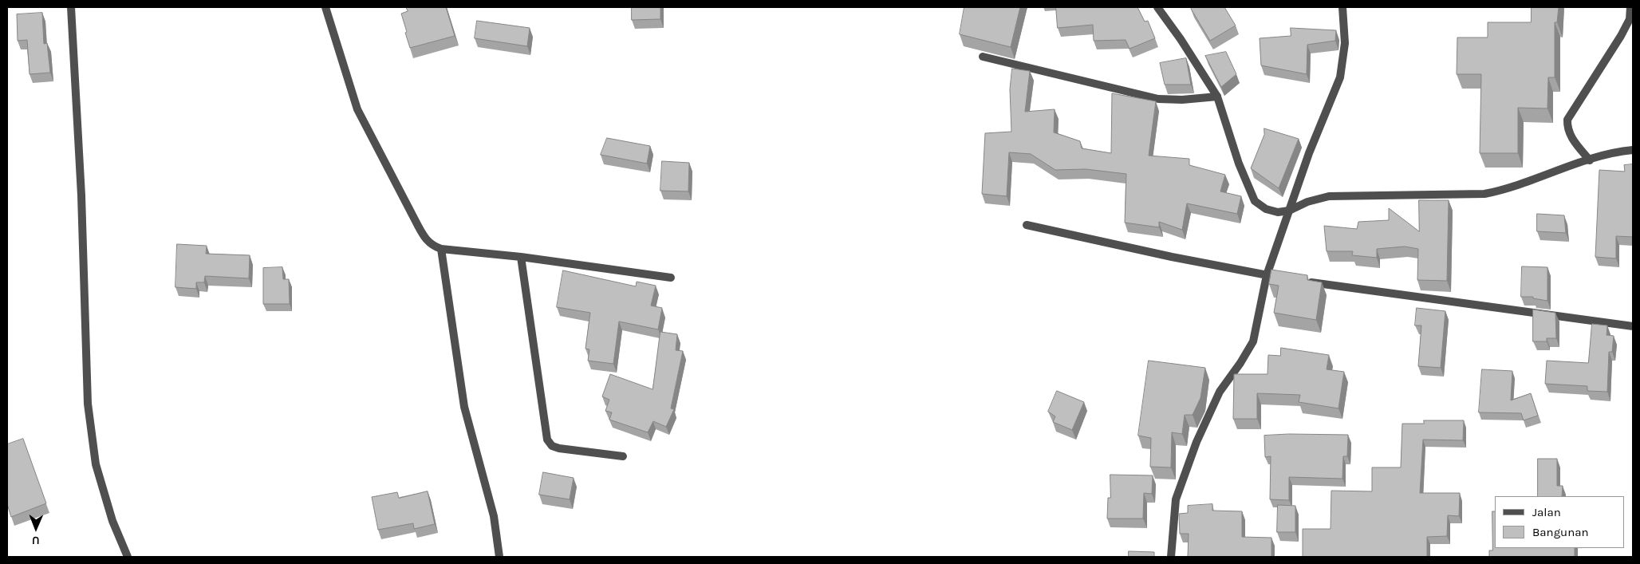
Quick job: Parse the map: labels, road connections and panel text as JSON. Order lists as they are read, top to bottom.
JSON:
{
  "legend": ["Jalan", "Bangunan"],
  "north": "bottom"
}
